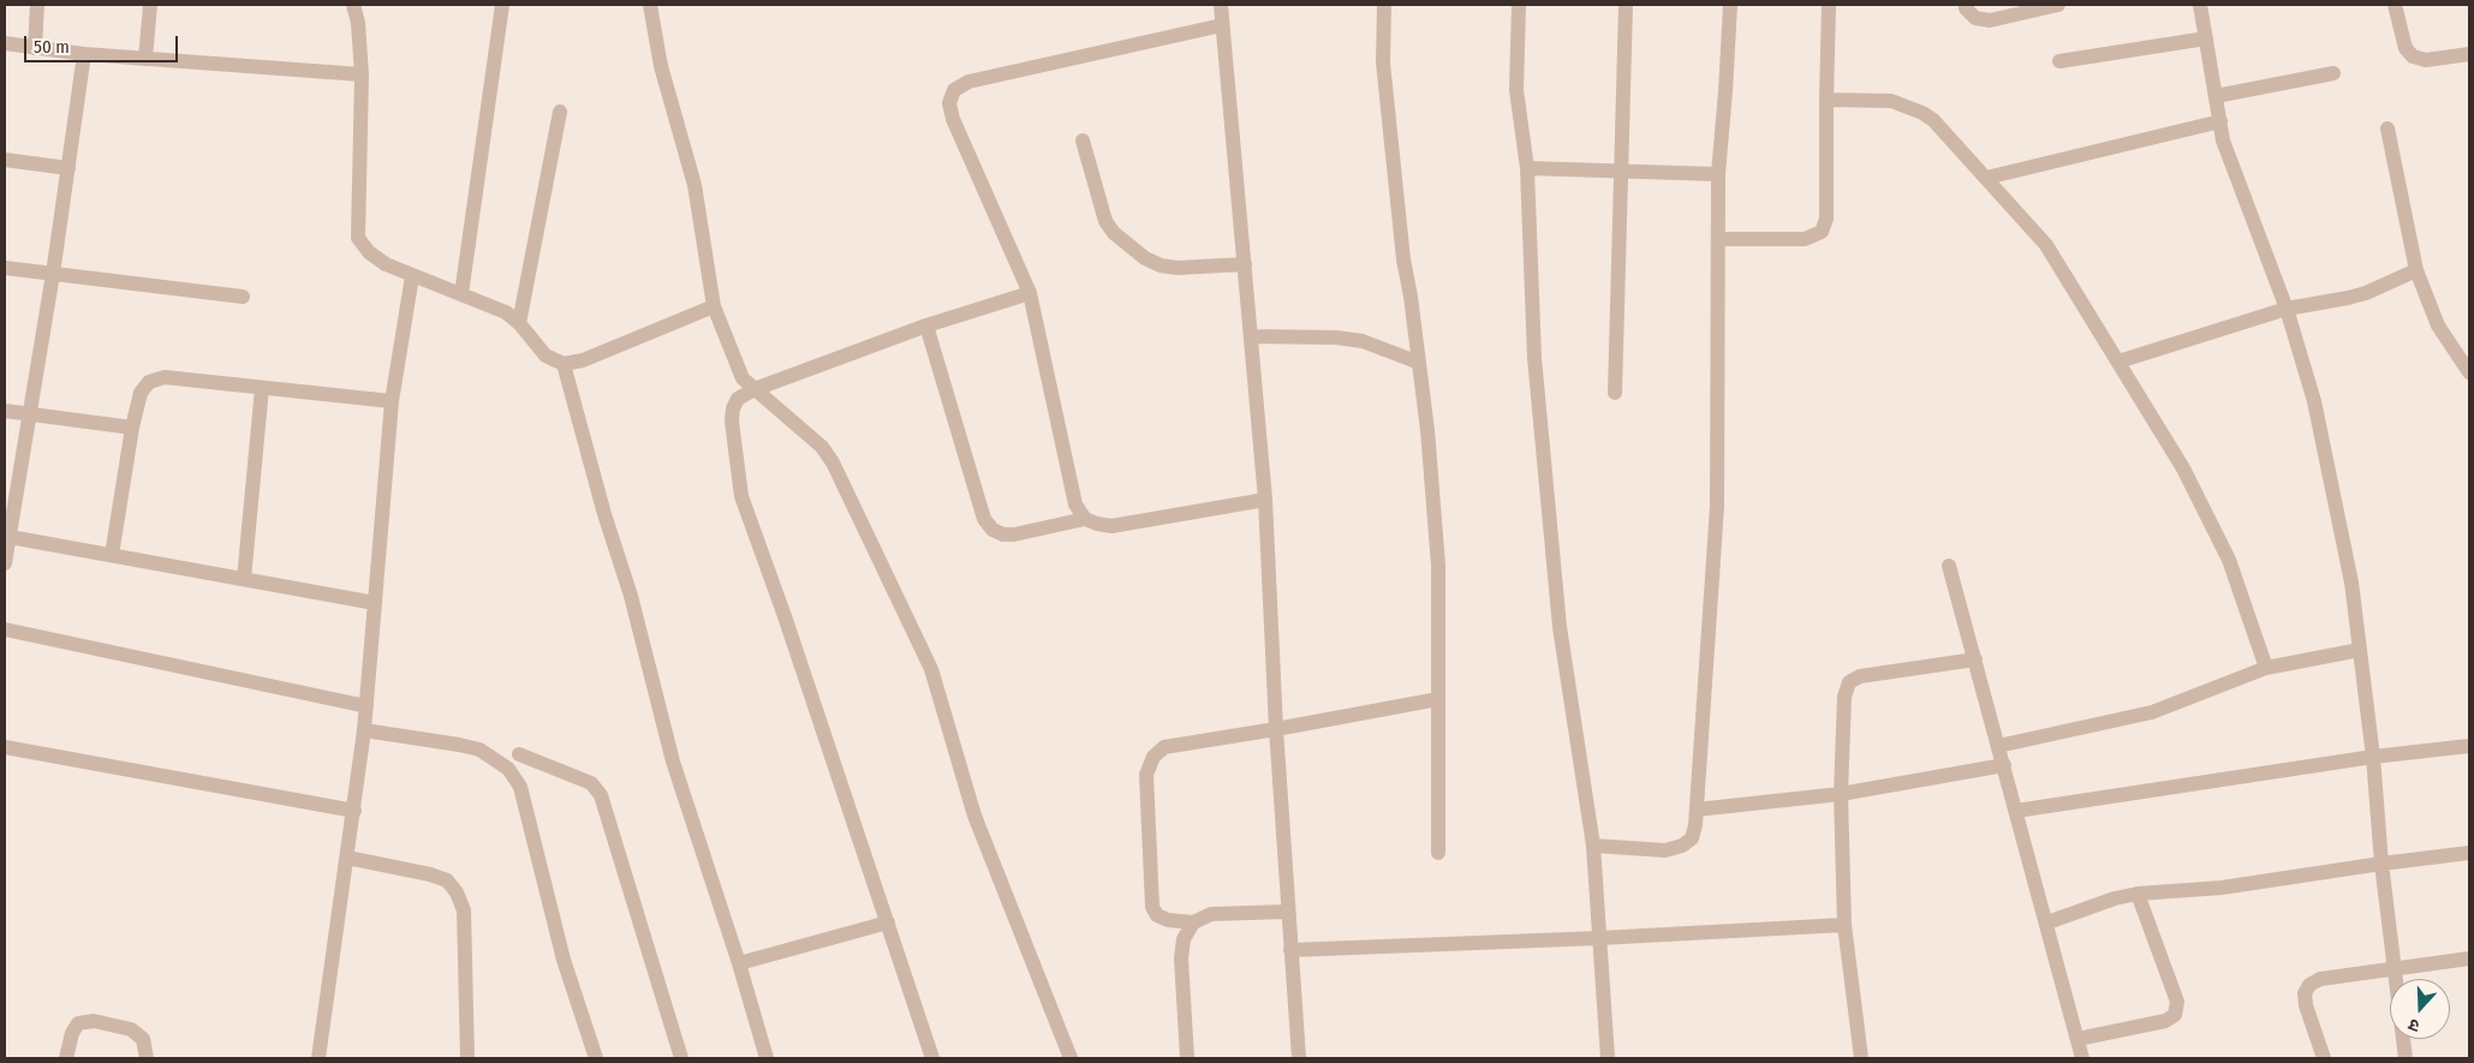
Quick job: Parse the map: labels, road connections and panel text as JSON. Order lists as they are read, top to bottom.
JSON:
{
  "scale_bar": "50 m",
  "north": "bottom"
}
